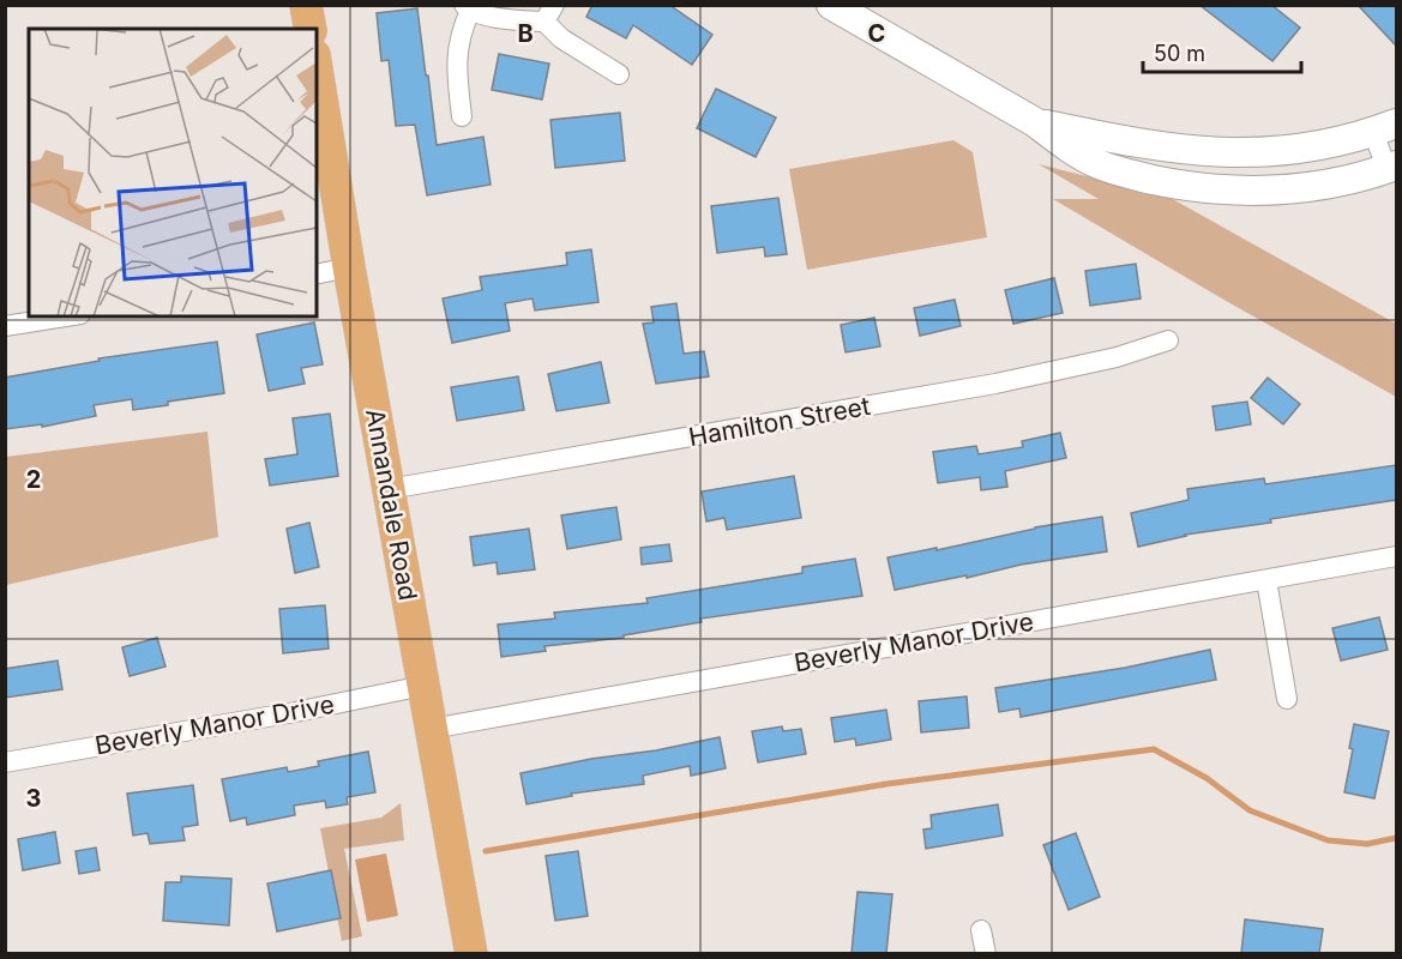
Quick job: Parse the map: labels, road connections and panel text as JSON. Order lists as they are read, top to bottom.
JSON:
{
  "streets": {
    "main road": ["Annandale Road"],
    "street": ["Hamilton Street", "Beverly Manor Drive"]
  },
  "crossings": [
    ["Hamilton Street", "Annandale Road"],
    ["Annandale Road", "Beverly Manor Drive"]
  ],
  "scale_bar": "50 m",
  "grid": {
    "columns": ["B", "C"],
    "rows": ["2", "3"]
  }
}
